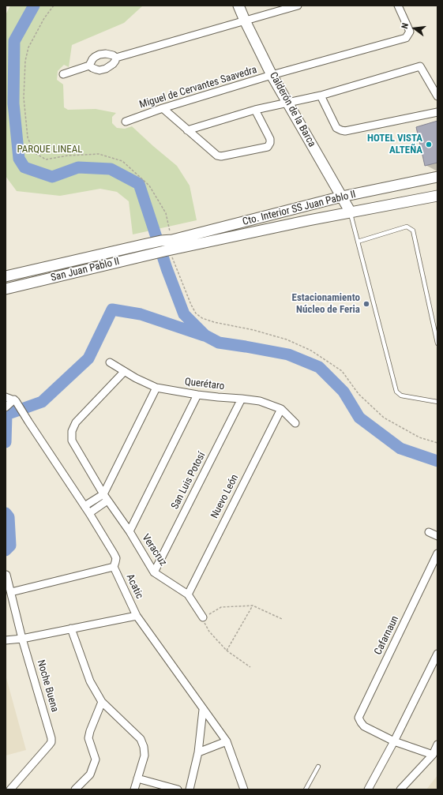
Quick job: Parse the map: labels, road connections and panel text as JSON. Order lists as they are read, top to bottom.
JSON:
{
  "streets": {
    "main road": ["Calderón de la Barca", "Cto. Interior SS Juan Pablo II", "San Juan Pablo II"],
    "street": [
      "Miguel de Cervantes Saavedra",
      "Querétaro",
      "San Luis Potosí",
      "Nuevo León",
      "Veracruz",
      "Acatic",
      "Cafarnaun",
      "Noche Buena"
    ]
  },
  "crossings": [
    ["Miguel de Cervantes Saavedra", "Calderón de la Barca"],
    ["Calderón de la Barca", "Cto. Interior SS Juan Pablo II"],
    ["Cto. Interior SS Juan Pablo II", "San Juan Pablo II"],
    ["Querétaro", "San Luis Potosí"],
    ["Querétaro", "Nuevo León"],
    ["Querétaro", "Veracruz"],
    ["San Luis Potosí", "Veracruz"],
    ["Nuevo León", "Veracruz"]
  ],
  "parks": ["PARQUE LINEAL"],
  "places": ["HOTEL VISTA ALTEÑA", "Estacionamiento Núcleo de Feria"],
  "north": "left"
}
